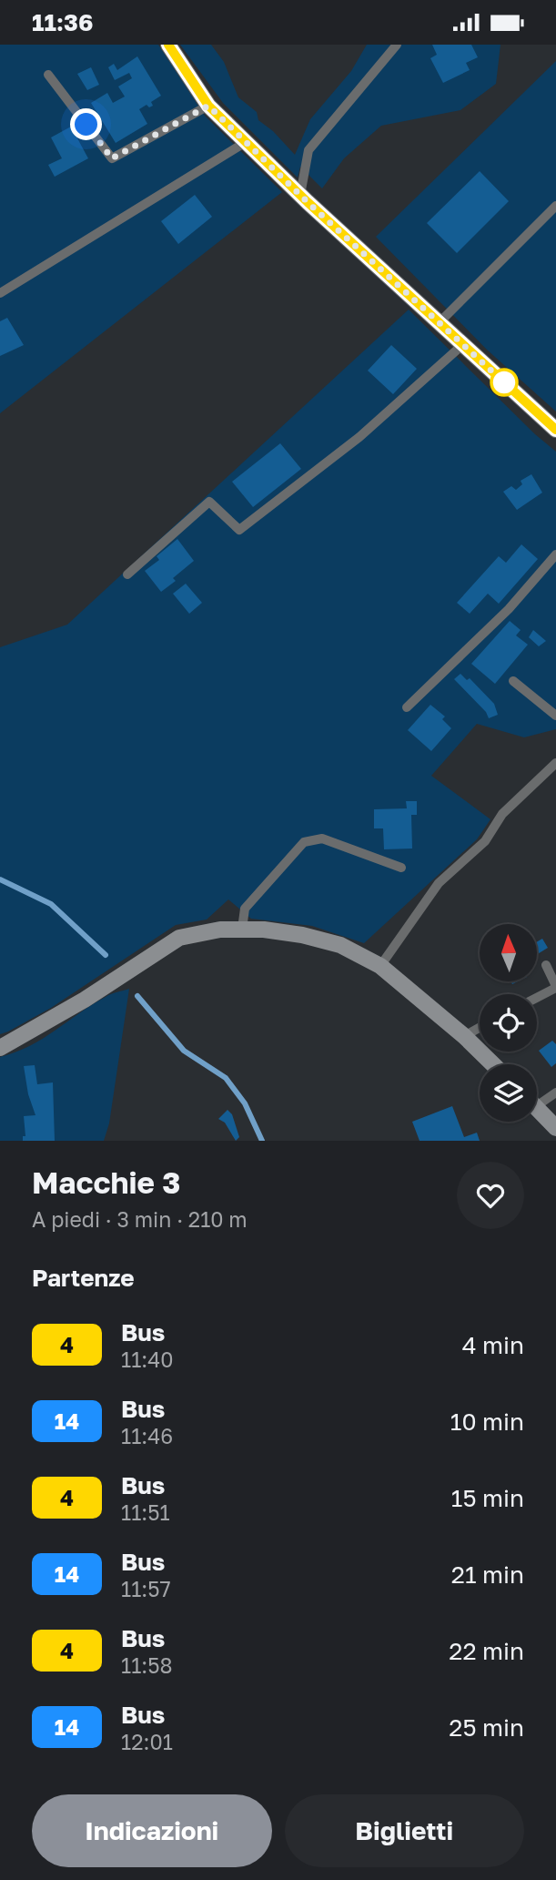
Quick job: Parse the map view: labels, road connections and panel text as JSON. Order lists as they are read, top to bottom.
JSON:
{
  "lines": ["bus line 4"],
  "north": "top",
  "page": {
    "status": "11:36",
    "heading": [
      ["Macchie 3", "A piedi · 3 min · 210 m"],
      "Partenze"
    ],
    "list": [
      {
        "mark": "4",
        "name": "Bus",
        "note": "11:40",
        "value": "4 min"
      },
      {
        "mark": "14",
        "name": "Bus",
        "note": "11:46",
        "value": "10 min"
      },
      {
        "mark": "4",
        "name": "Bus",
        "note": "11:51",
        "value": "15 min"
      },
      {
        "mark": "14",
        "name": "Bus",
        "note": "11:57",
        "value": "21 min"
      },
      {
        "mark": "4",
        "name": "Bus",
        "note": "11:58",
        "value": "22 min"
      },
      {
        "mark": "14",
        "name": "Bus",
        "note": "12:01",
        "value": "25 min"
      }
    ],
    "buttons": ["Indicazioni", "Biglietti"]
  }
}
